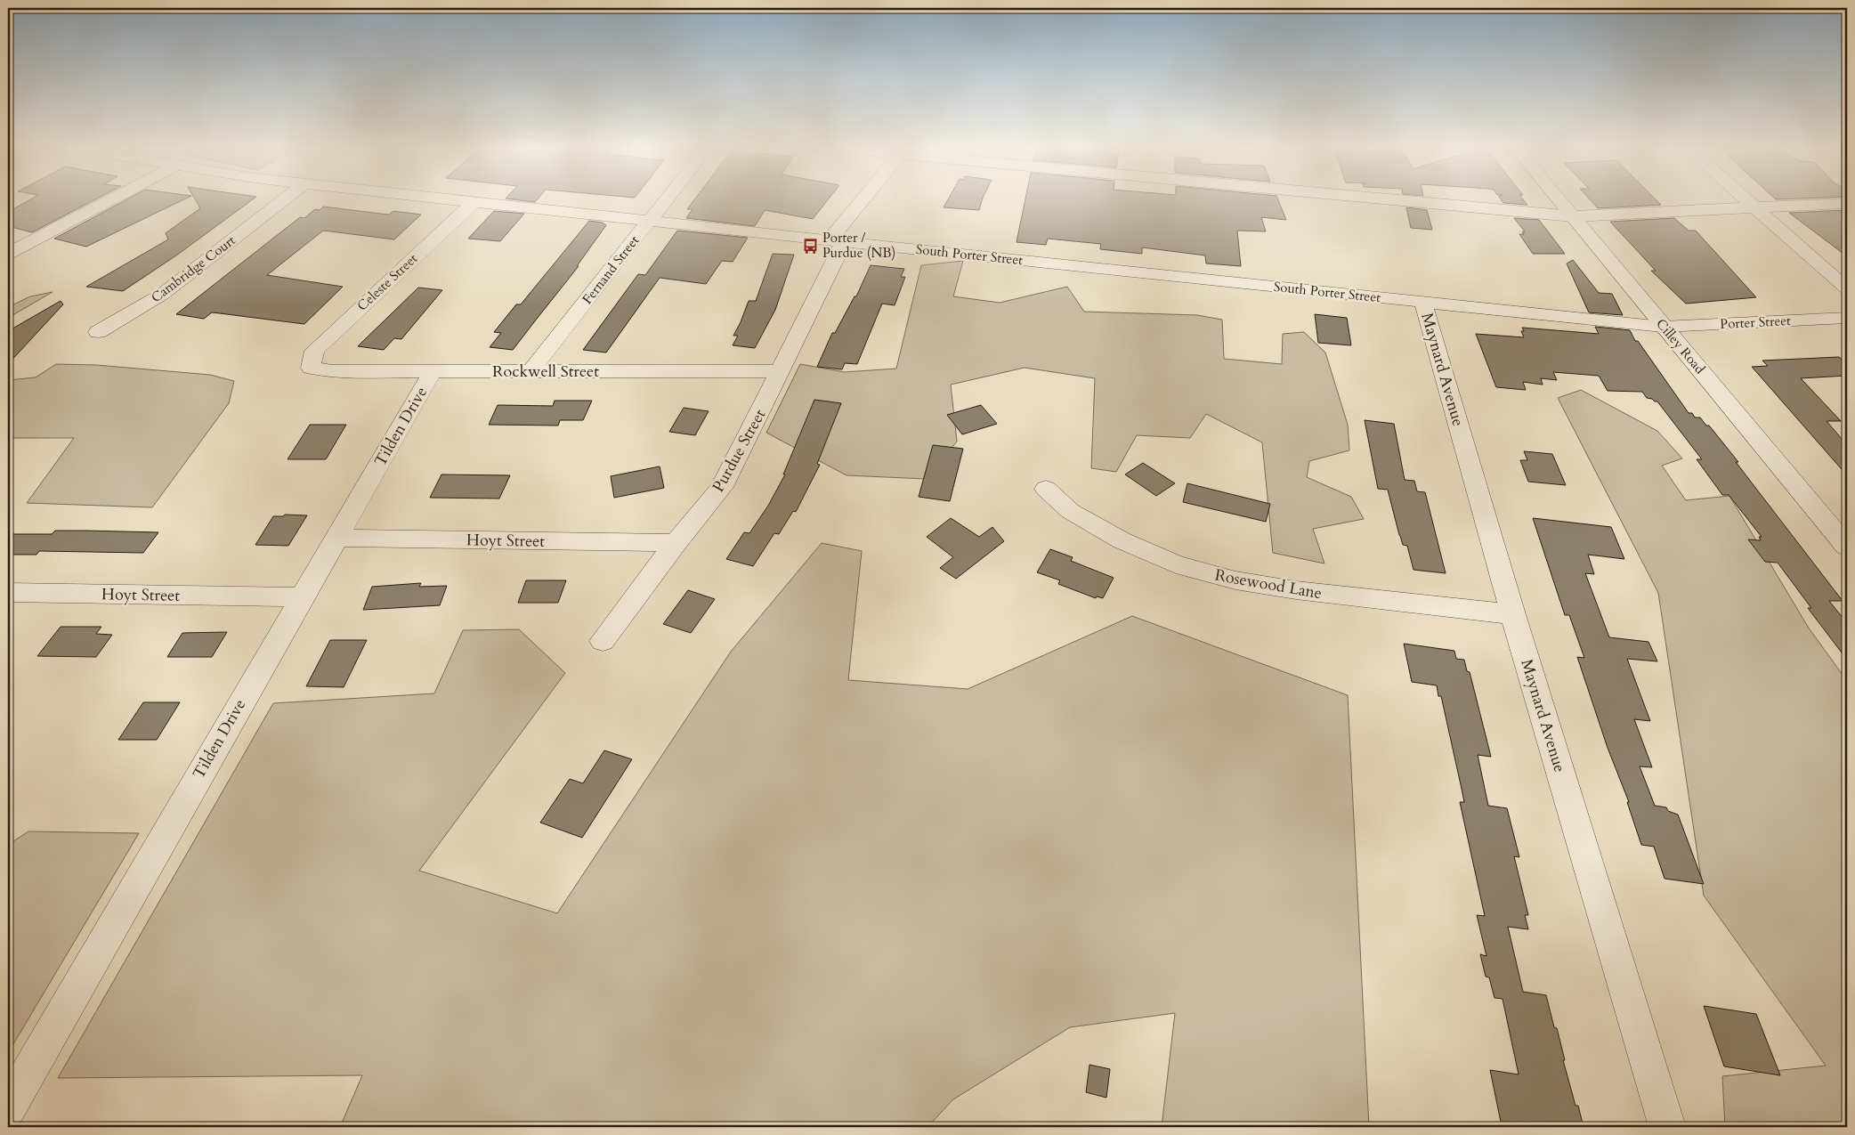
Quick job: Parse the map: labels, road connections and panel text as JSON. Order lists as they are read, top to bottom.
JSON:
{
  "streets": {
    "street": [
      "South Porter Street",
      "Cambridge Court",
      "Fernand Street",
      "Celeste Street",
      "Porter Street",
      "Cilley Road",
      "Maynard Avenue",
      "Rockwell Street",
      "Tilden Drive",
      "Purdue Street",
      "Hoyt Street",
      "Rosewood Lane"
    ]
  },
  "crossings": [
    ["South Porter Street", "Fernand Street"],
    ["South Porter Street", "Celeste Street"],
    ["South Porter Street", "Porter Street"],
    ["South Porter Street", "Cilley Road"],
    ["South Porter Street", "Maynard Avenue"],
    ["South Porter Street", "Purdue Street"],
    ["Fernand Street", "Rockwell Street"],
    ["Celeste Street", "Rockwell Street"],
    ["Porter Street", "Cilley Road"],
    ["Maynard Avenue", "Rosewood Lane"],
    ["Rockwell Street", "Tilden Drive"],
    ["Rockwell Street", "Purdue Street"],
    ["Tilden Drive", "Hoyt Street"],
    ["Purdue Street", "Hoyt Street"]
  ],
  "places": {
    "bus stop": ["Porter / Purdue (NB)"]
  }
}
